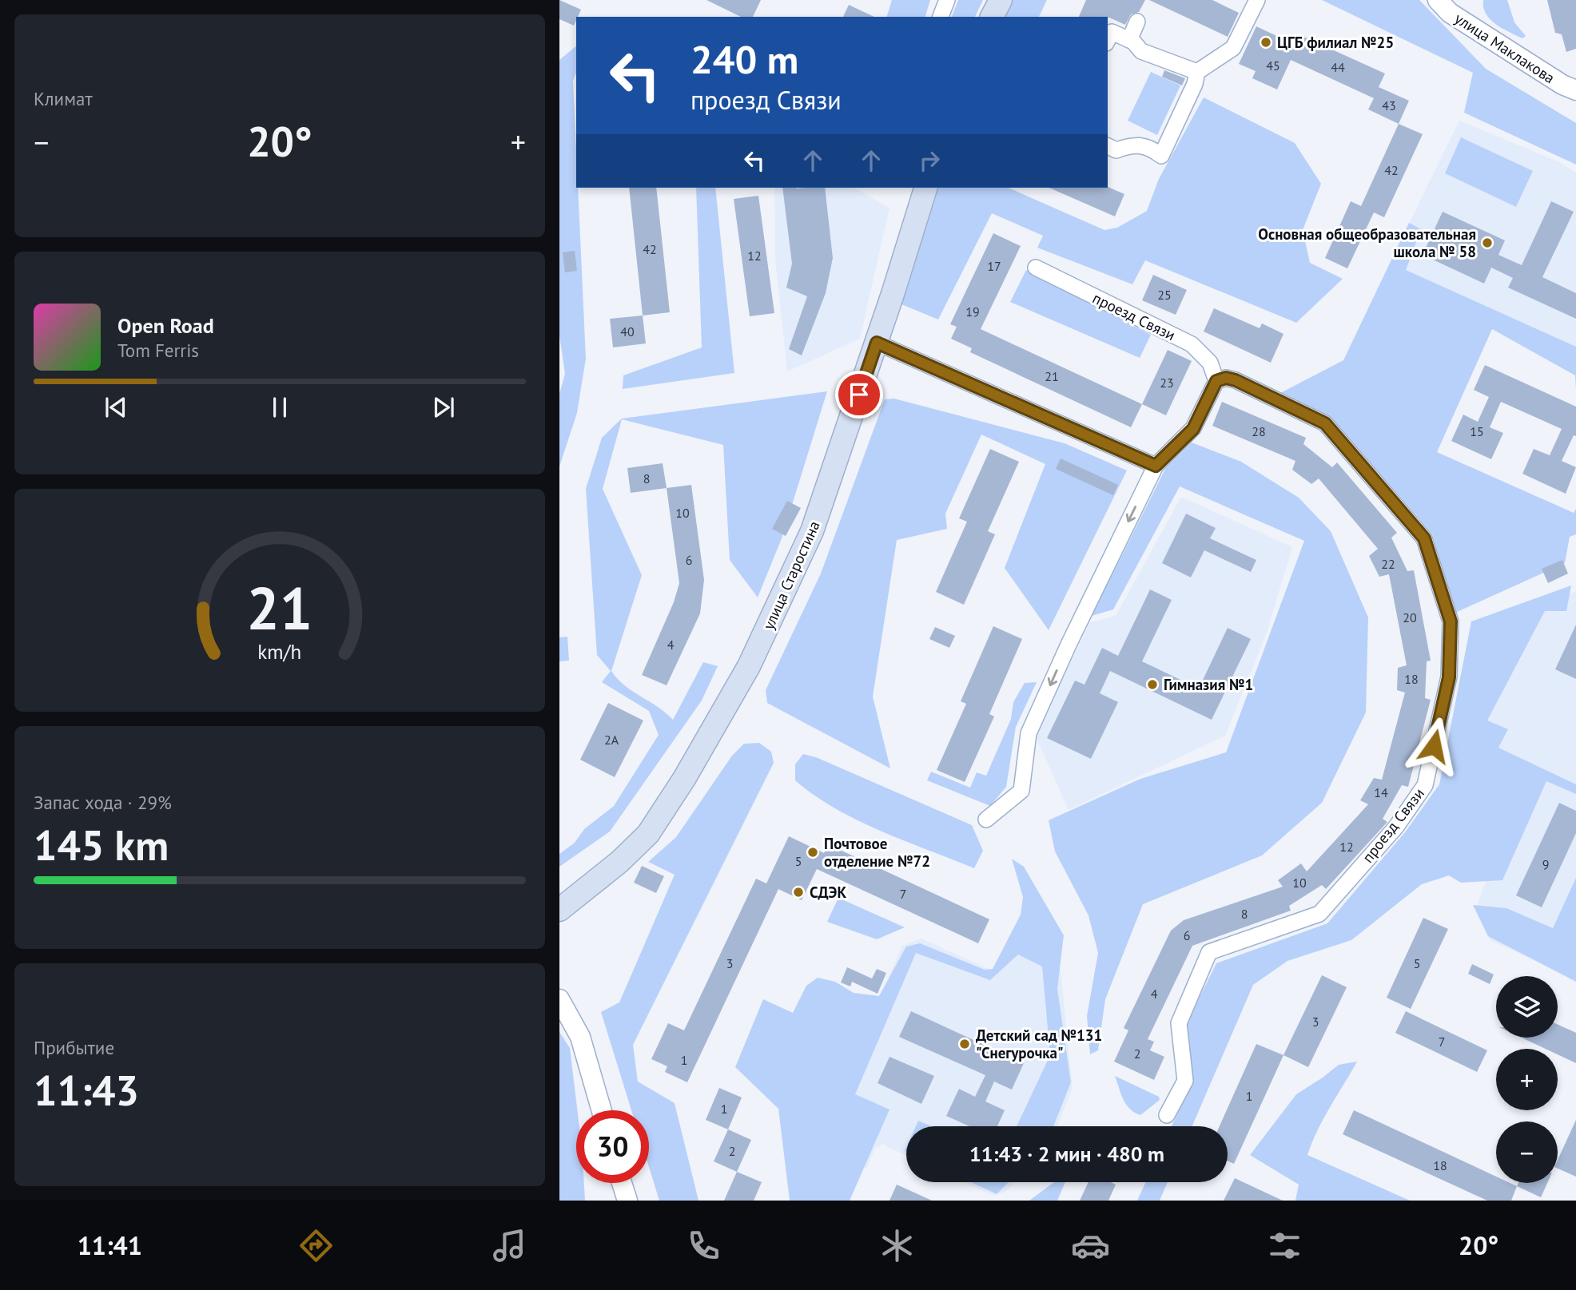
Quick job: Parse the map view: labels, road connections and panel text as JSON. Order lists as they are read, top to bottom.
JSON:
{
  "streets": {
    "main road": ["улица Старостина"],
    "street": ["улица Маклакова", "проезд Связи"]
  },
  "places": [
    "ЦГБ филиал №25",
    "Основная общеобразовательная школа № 58",
    "Гимназия №1",
    "Почтовое отделение №72",
    "СДЭК",
    "Детский сад №131 \"Снегурочка\""
  ],
  "house_numbers": [
    "45",
    "44",
    "43",
    "42",
    "42",
    "12",
    "17",
    "25",
    "19",
    "40",
    "21",
    "23",
    "28",
    "15",
    "8",
    "10",
    "6",
    "22",
    "20",
    "4",
    "18",
    "2А",
    "14",
    "12",
    "5",
    "9",
    "10",
    "7",
    "8",
    "6",
    "3",
    "5",
    "4",
    "3",
    "7",
    "2",
    "1",
    "1",
    "1",
    "2",
    "18"
  ],
  "page": {
    "tile": [
      "Климат",
      ["Запас хода · 29%", "145 km"],
      ["Прибытие", "11:43"]
    ],
    "turn": ["240 m", "проезд Связи"],
    "heat": ["−", "20°", "+"],
    "song": ["Open Road", "Tom Ferris"],
    "map_buttons": ["+", "−"],
    "limit": "30",
    "trip": "11:43 · 2 мин · 480 m",
    "tabs": ["11:41", "20°"],
    "gauge": ["21", "km/h"]
  }
}
